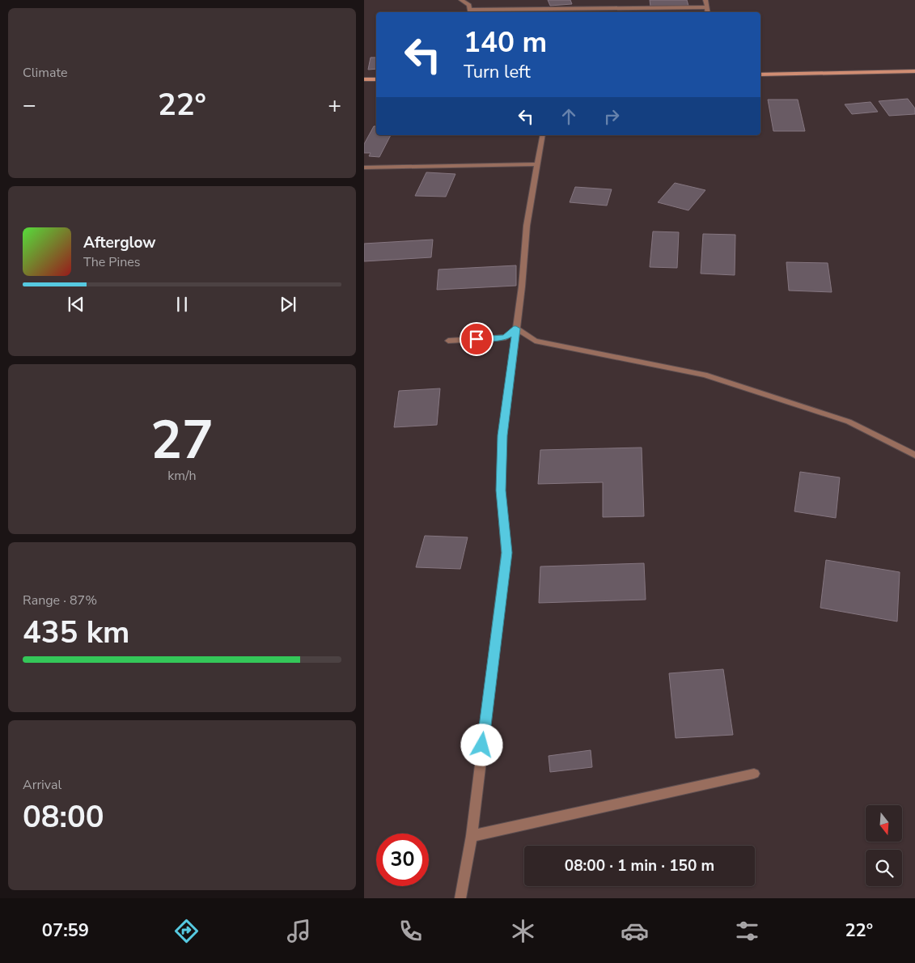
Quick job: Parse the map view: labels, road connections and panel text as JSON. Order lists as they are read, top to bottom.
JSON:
{
  "north": "bottom",
  "page": {
    "tile": [
      "Climate",
      ["27", "km/h"],
      ["Range · 87%", "435 km"],
      ["Arrival", "08:00"]
    ],
    "turn": ["140 m", "Turn left"],
    "heat": ["−", "22°", "+"],
    "song": ["Afterglow", "The Pines"],
    "limit": "30",
    "trip": "08:00 · 1 min · 150 m",
    "tabs": ["07:59", "22°"]
  }
}
